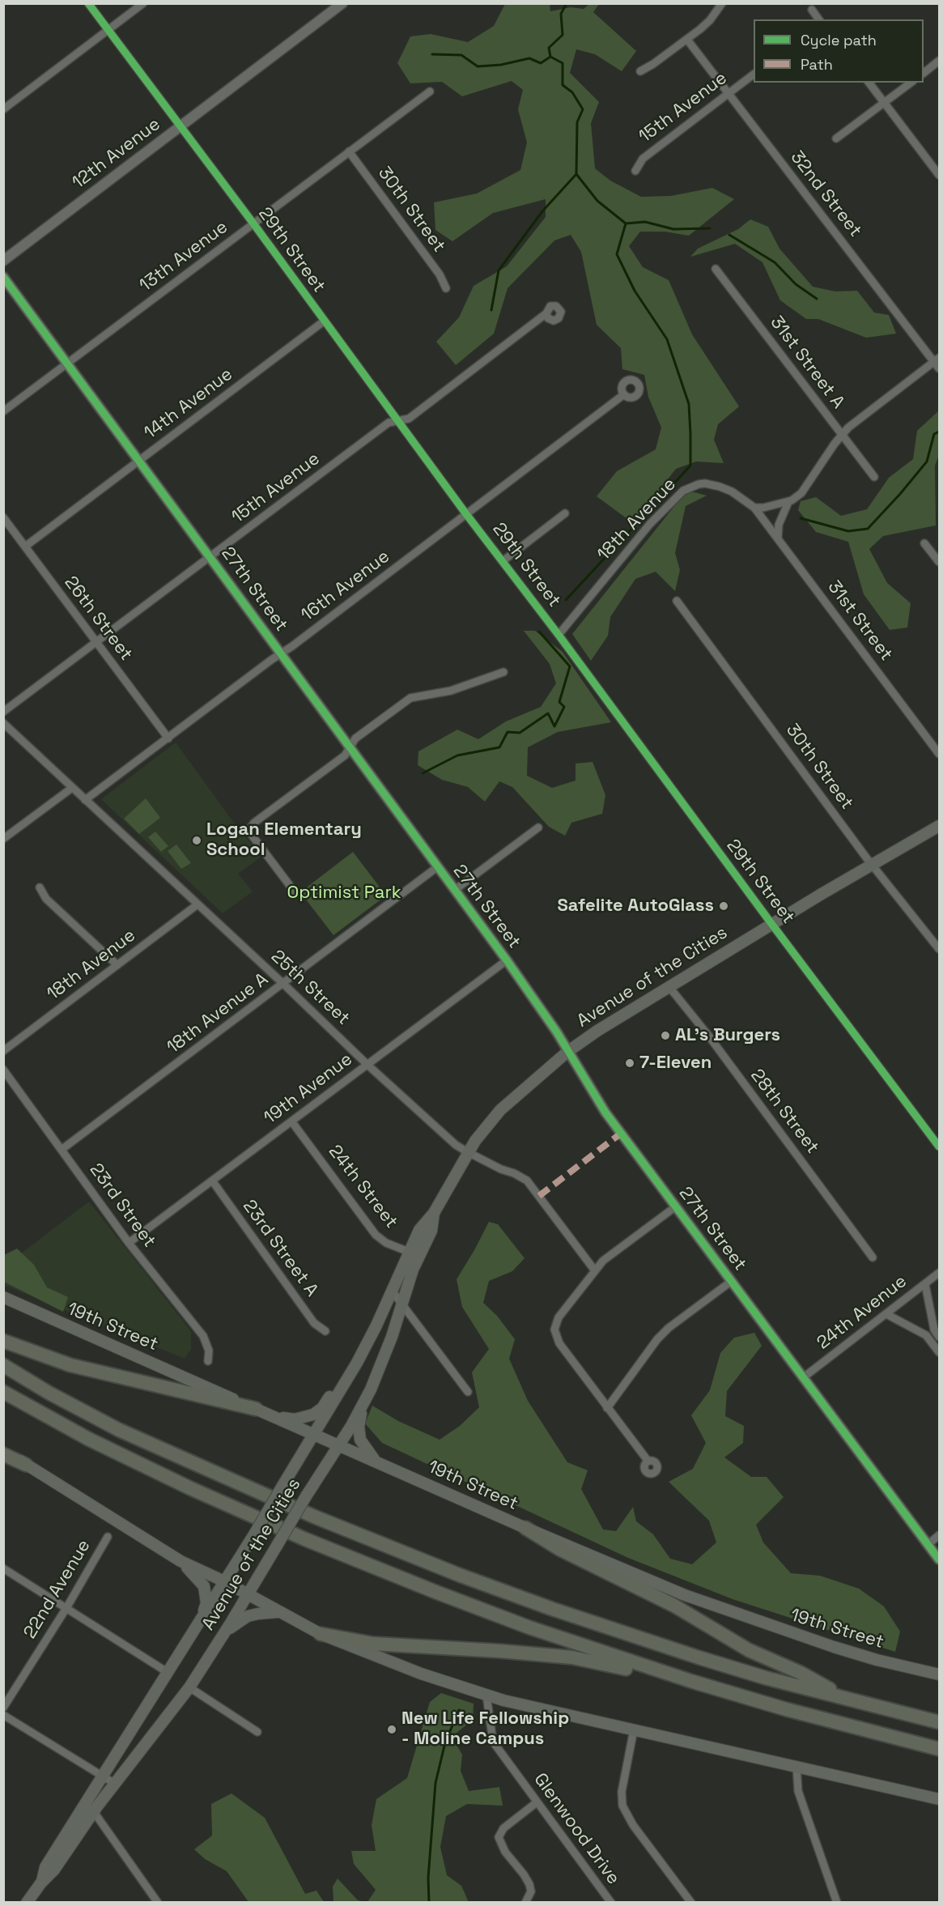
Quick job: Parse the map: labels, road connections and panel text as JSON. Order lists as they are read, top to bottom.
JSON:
{
  "streets": {
    "main road": ["Avenue of the Cities", "19th Street"],
    "street": [
      "15th Avenue",
      "12th Avenue",
      "32nd Street",
      "30th Street",
      "29th Street",
      "13th Avenue",
      "31st Street A",
      "14th Avenue",
      "18th Avenue",
      "16th Avenue",
      "27th Street",
      "26th Street",
      "31st Street",
      "25th Street",
      "18th Avenue A",
      "19th Avenue",
      "28th Street",
      "24th Street",
      "23rd Street",
      "23rd Street A",
      "24th Avenue",
      "22nd Avenue",
      "Glenwood Drive"
    ]
  },
  "crossings": [
    ["15th Avenue", "32nd Street"],
    ["15th Avenue", "29th Street"],
    ["15th Avenue", "27th Street"],
    ["15th Avenue", "26th Street"],
    ["12th Avenue", "29th Street"],
    ["30th Street", "13th Avenue"],
    ["30th Street", "Avenue of the Cities"],
    ["29th Street", "13th Avenue"],
    ["29th Street", "14th Avenue"],
    ["29th Street", "18th Avenue"],
    ["29th Street", "16th Avenue"],
    ["29th Street", "Avenue of the Cities"],
    ["13th Avenue", "27th Street"],
    ["14th Avenue", "27th Street"],
    ["14th Avenue", "26th Street"],
    ["18th Avenue", "31st Street"],
    ["18th Avenue", "25th Street"],
    ["16th Avenue", "27th Street"],
    ["16th Avenue", "26th Street"],
    ["16th Avenue", "25th Street"],
    ["27th Street", "Avenue of the Cities"],
    ["27th Street", "18th Avenue A"],
    ["27th Street", "19th Avenue"],
    ["27th Street", "24th Avenue"],
    ["Avenue of the Cities", "25th Street"],
    ["Avenue of the Cities", "28th Street"],
    ["Avenue of the Cities", "24th Street"],
    ["Avenue of the Cities", "19th Street"],
    ["25th Street", "18th Avenue A"],
    ["25th Street", "19th Avenue"],
    ["18th Avenue A", "23rd Street"],
    ["19th Avenue", "24th Street"],
    ["19th Avenue", "23rd Street"],
    ["19th Avenue", "23rd Street A"]
  ],
  "parks": ["Optimist Park"],
  "places": [
    "Logan Elementary School",
    "Safelite AutoGlass",
    "AL's Burgers",
    "7-Eleven",
    "New Life Fellowship - Moline Campus"
  ],
  "legend": ["Cycle path", "Path"]
}
